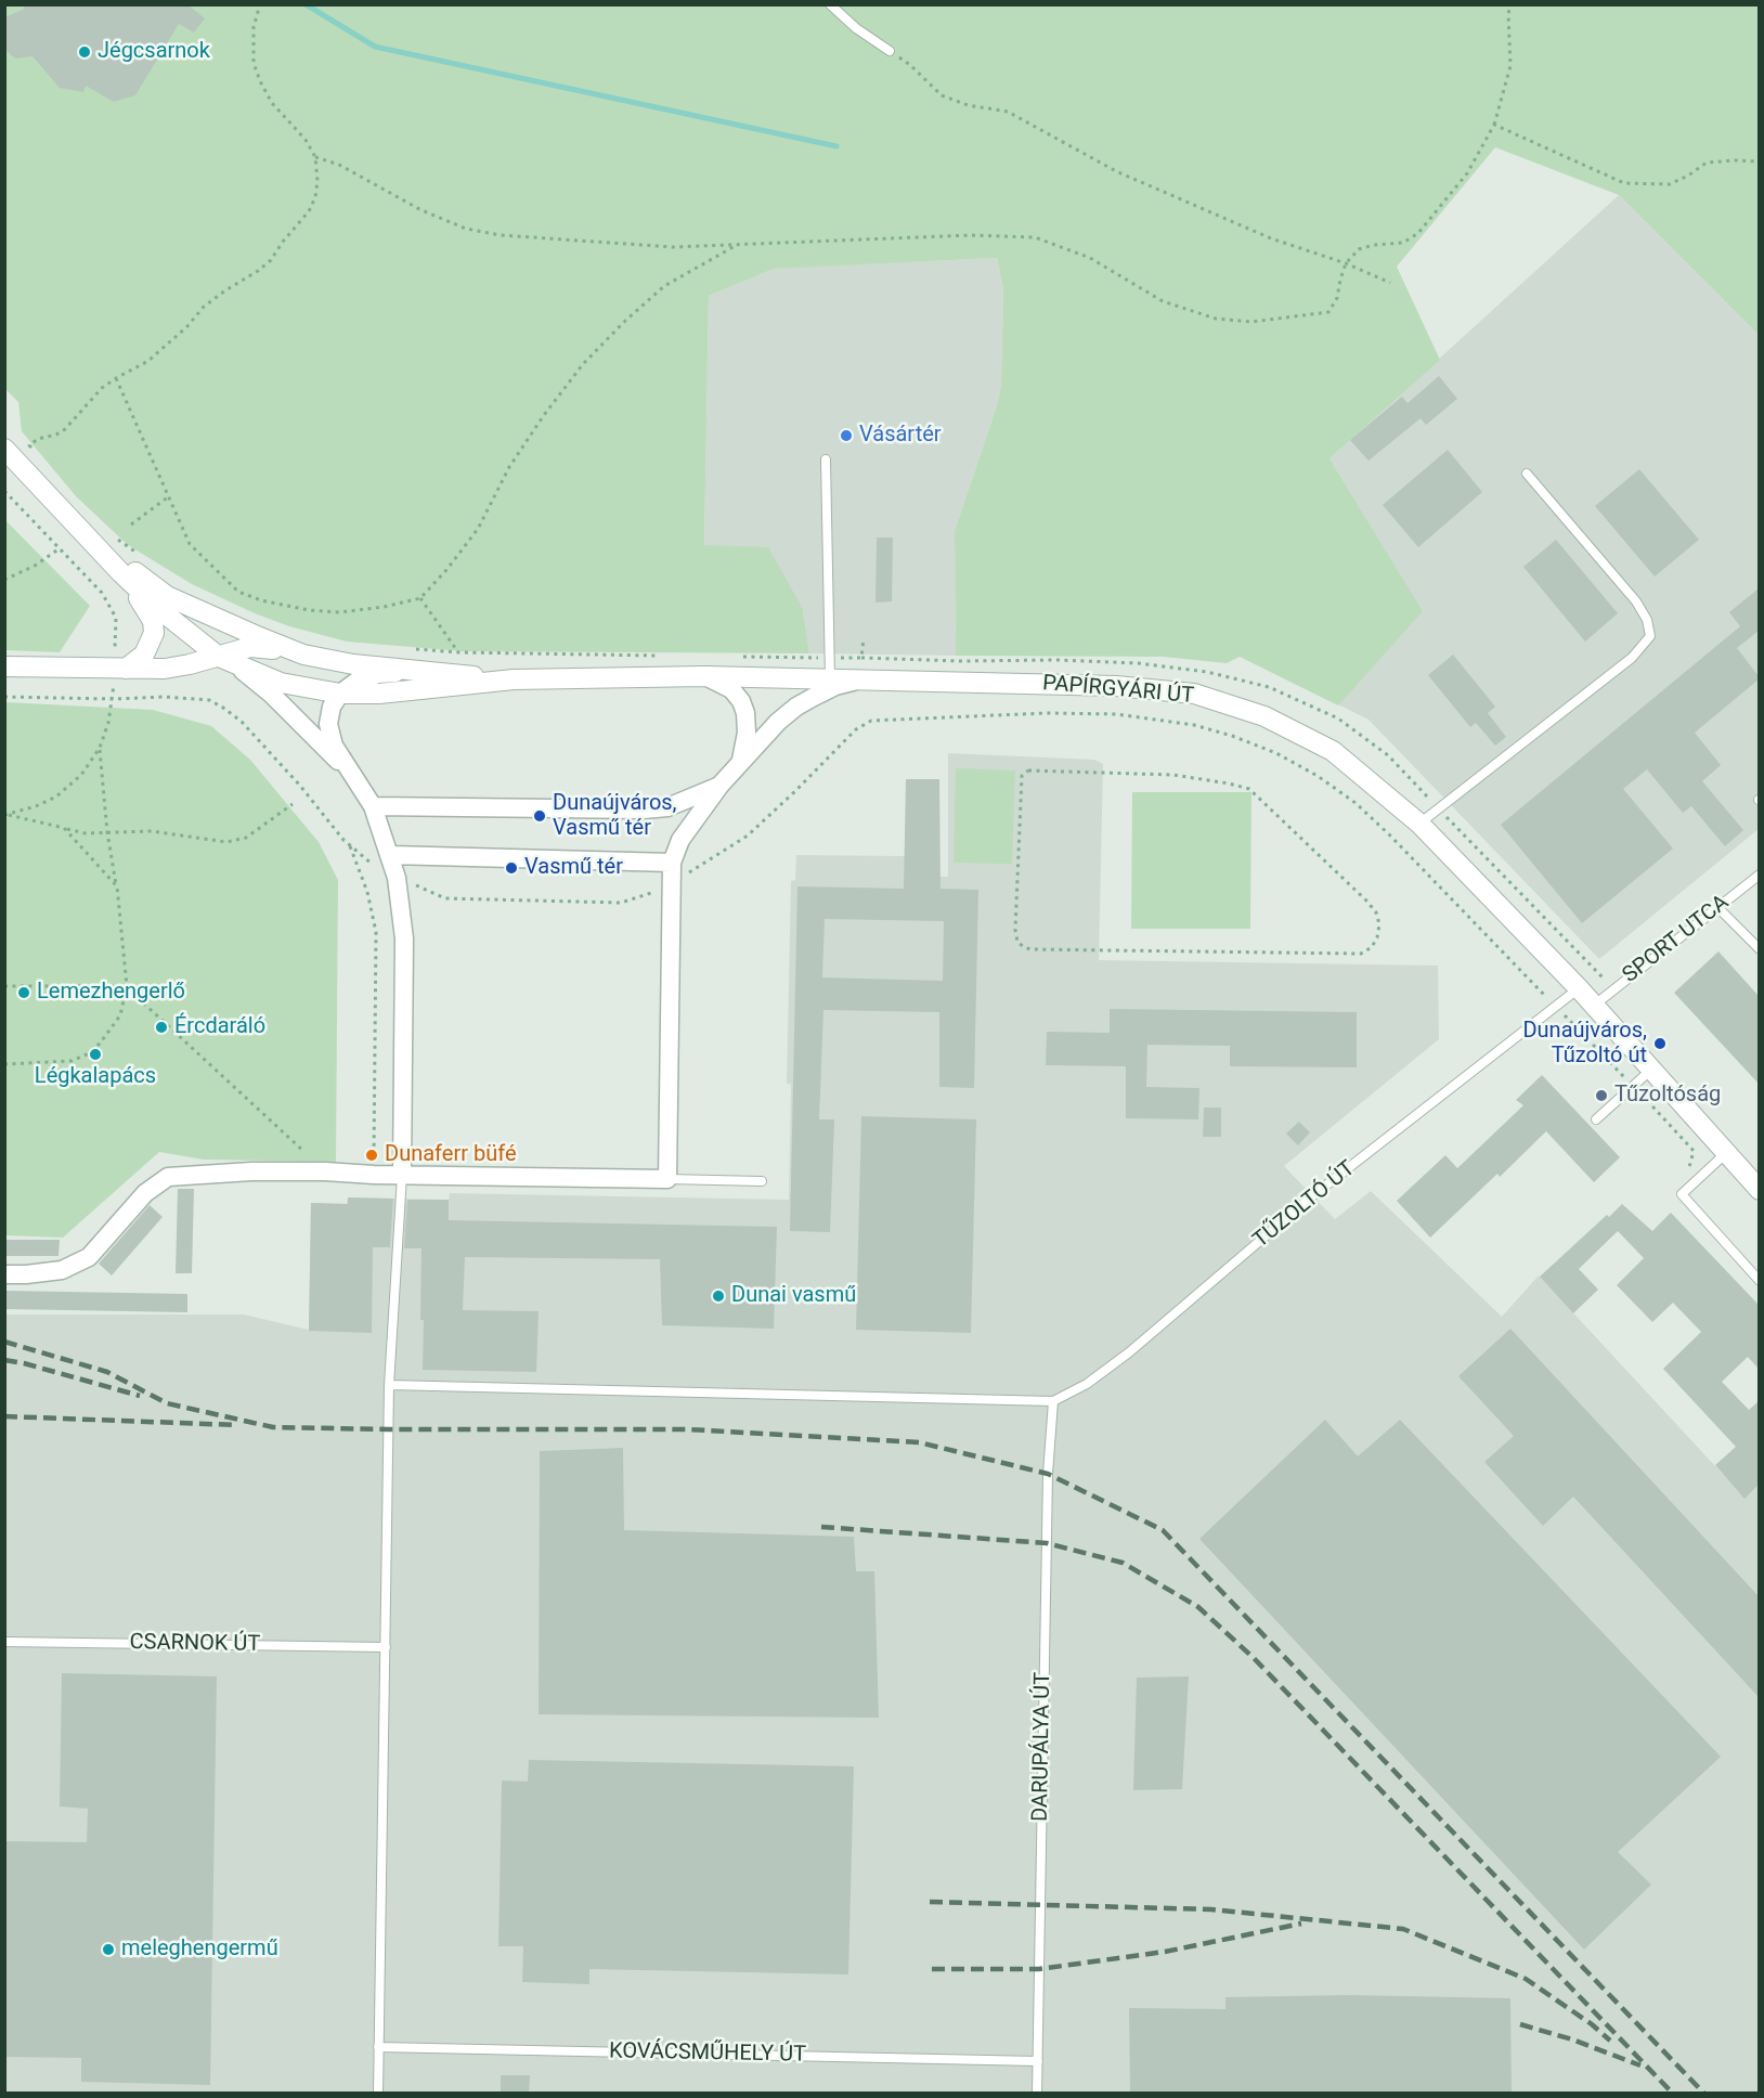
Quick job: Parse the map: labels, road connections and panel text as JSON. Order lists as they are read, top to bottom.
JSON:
{
  "streets": {
    "street": ["PAPÍRGYÁRI ÚT"],
    "lane": [
      "SPORT UTCA",
      "TŰZOLTÓ ÚT",
      "CSARNOK ÚT",
      "DARUPÁLYA ÚT",
      "KOVÁCSMŰHELY ÚT"
    ]
  },
  "crossings": [
    ["PAPÍRGYÁRI ÚT", "SPORT UTCA"],
    ["PAPÍRGYÁRI ÚT", "TŰZOLTÓ ÚT"],
    ["TŰZOLTÓ ÚT", "DARUPÁLYA ÚT"],
    ["DARUPÁLYA ÚT", "KOVÁCSMŰHELY ÚT"]
  ],
  "places": [
    "Jégcsarnok",
    "Vásártér",
    "Dunaújváros, Vasmű tér",
    "Vasmű tér",
    "Lemezhengerlő",
    "Ércdaráló",
    "Dunaújváros, Tűzoltó út",
    "Légkalapács",
    "Tűzoltóság",
    "Dunaferr büfé",
    "Dunai vasmű",
    "meleghengermű"
  ]
}
